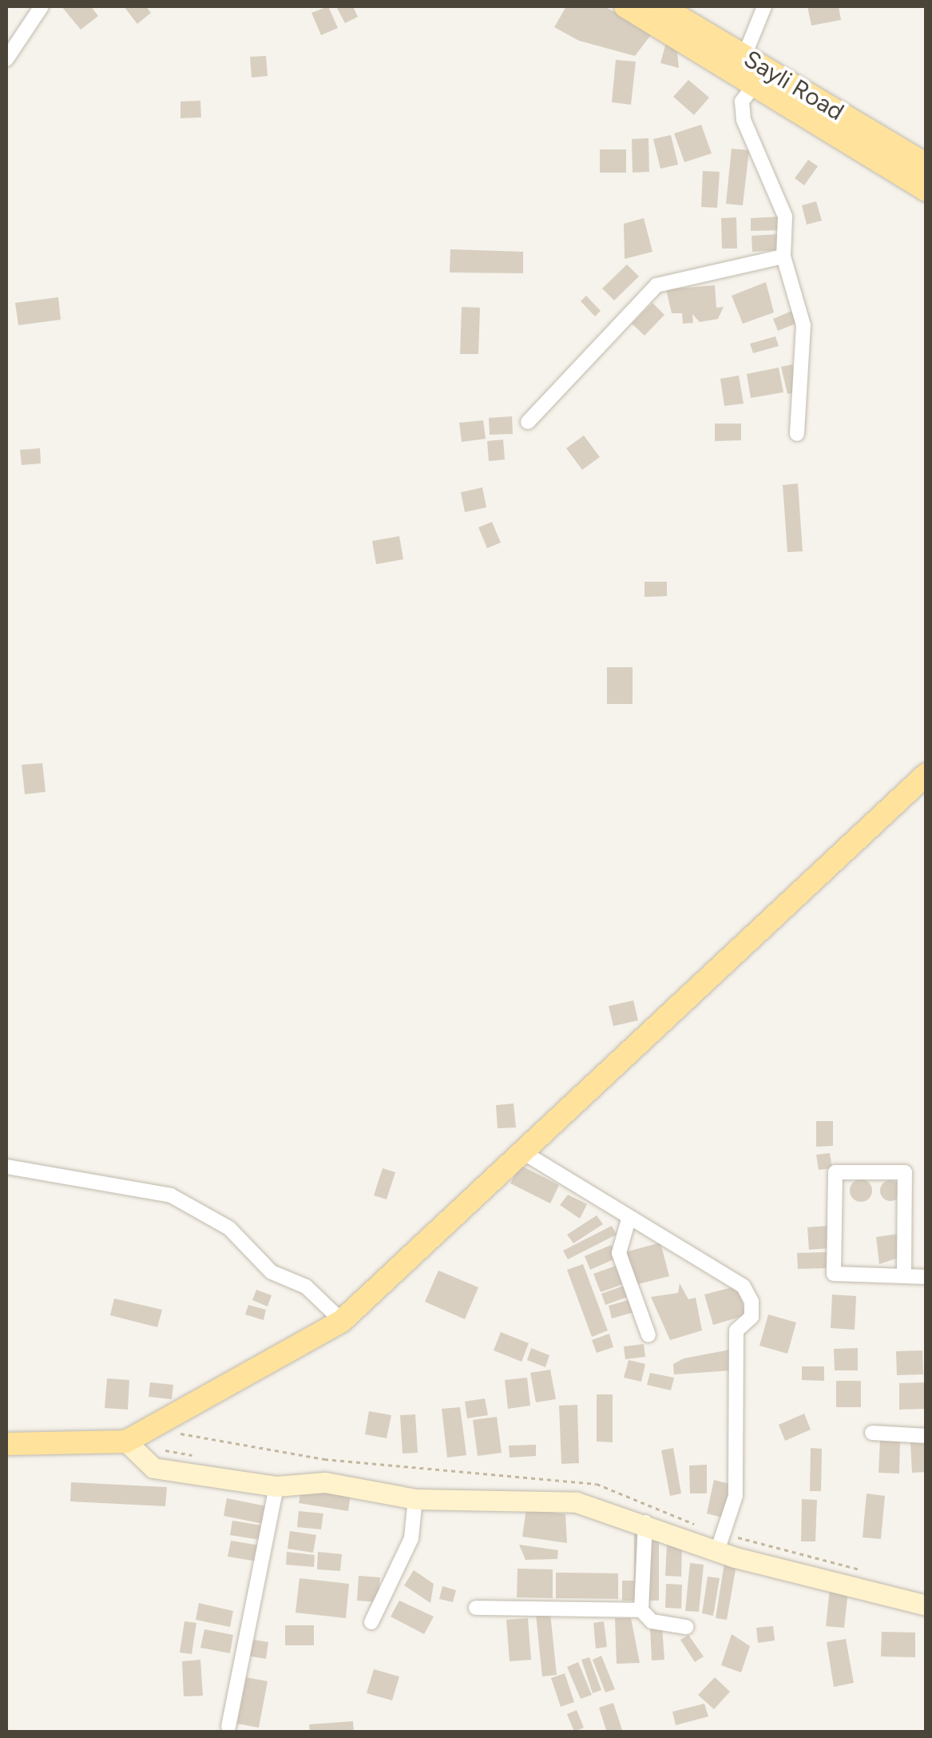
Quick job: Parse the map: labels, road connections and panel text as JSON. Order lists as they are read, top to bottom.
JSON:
{
  "streets": {
    "main road": ["Sayli Road"]
  }
}
